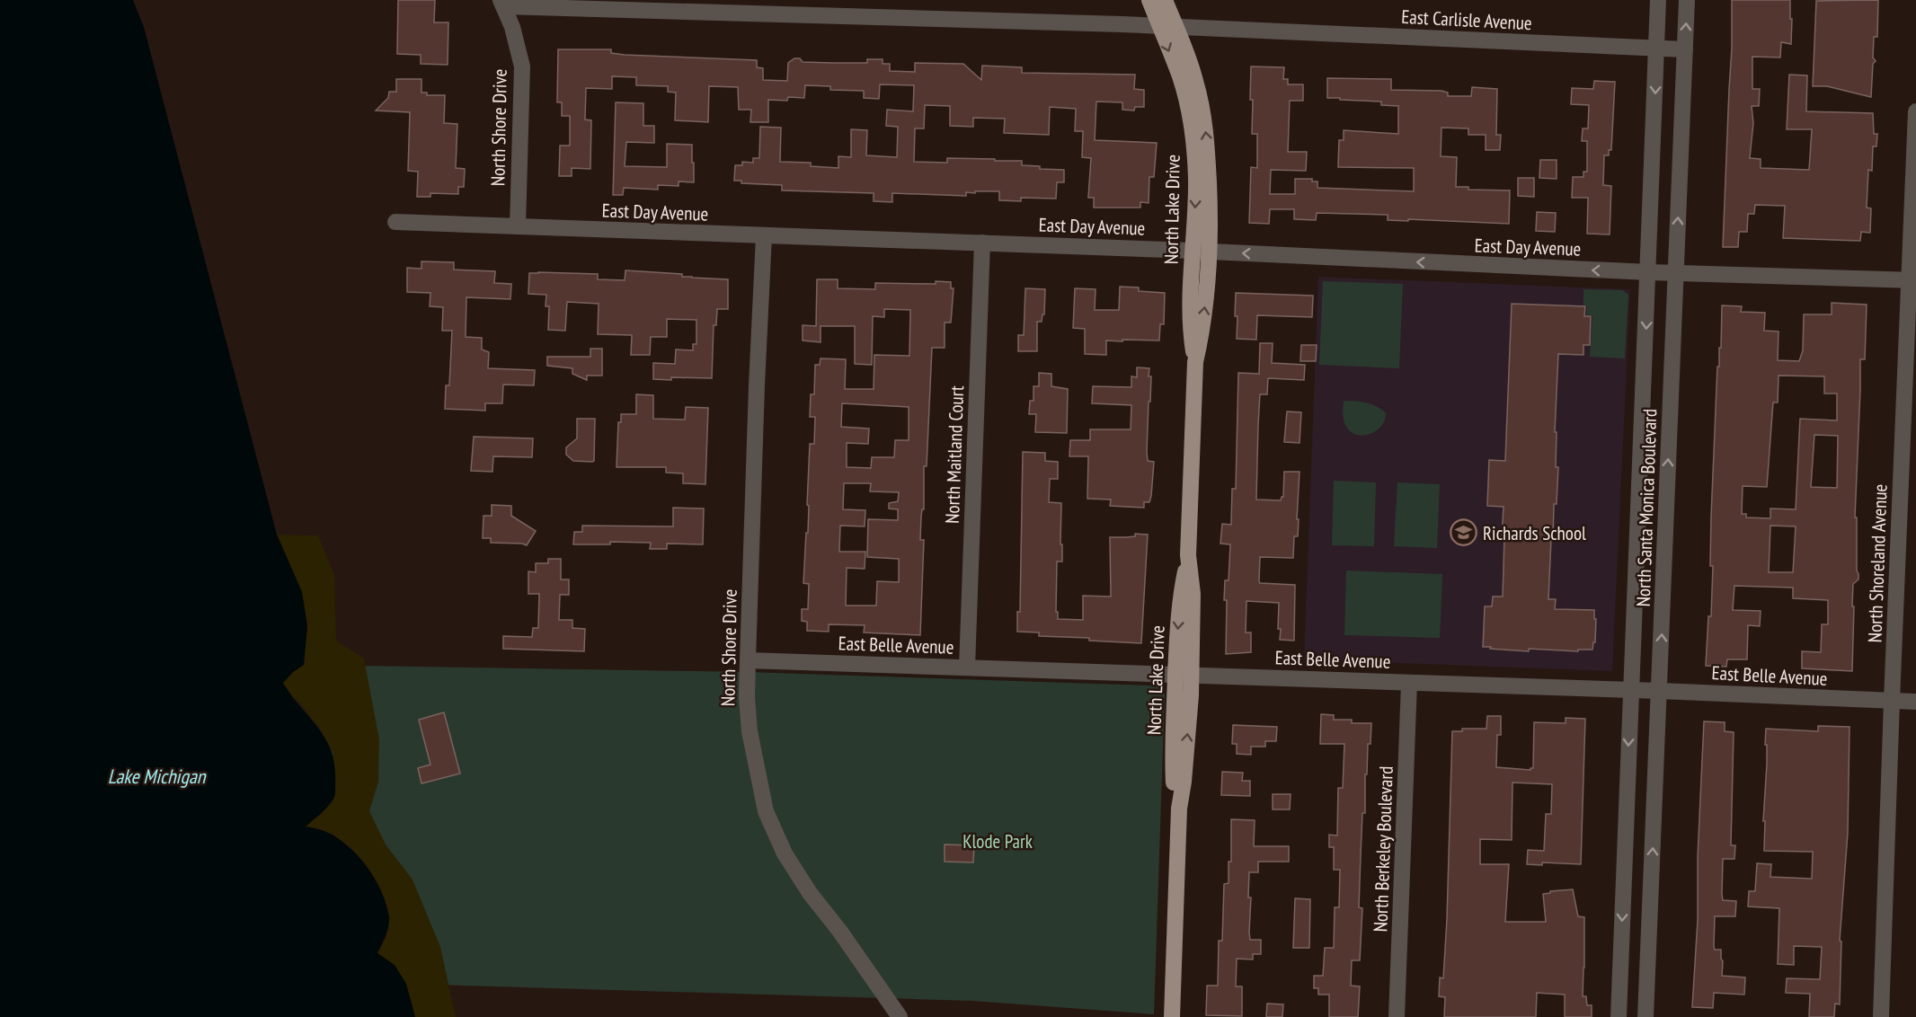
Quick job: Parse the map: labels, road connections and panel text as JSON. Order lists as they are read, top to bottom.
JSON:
{
  "streets": {
    "main road": ["North Lake Drive"],
    "street": [
      "East Carlisle Avenue",
      "North Shore Drive",
      "East Day Avenue",
      "North Maitland Court",
      "North Santa Monica Boulevard",
      "North Shoreland Avenue",
      "East Belle Avenue",
      "North Berkeley Boulevard"
    ]
  },
  "crossings": [
    ["East Carlisle Avenue", "North Shore Drive"],
    ["East Carlisle Avenue", "North Lake Drive"],
    ["East Carlisle Avenue", "North Santa Monica Boulevard"],
    ["North Shore Drive", "East Day Avenue"],
    ["North Shore Drive", "East Belle Avenue"],
    ["North Lake Drive", "East Day Avenue"],
    ["North Lake Drive", "East Belle Avenue"],
    ["East Day Avenue", "North Maitland Court"],
    ["East Day Avenue", "North Santa Monica Boulevard"],
    ["East Day Avenue", "North Shoreland Avenue"],
    ["North Maitland Court", "East Belle Avenue"],
    ["North Santa Monica Boulevard", "East Belle Avenue"],
    ["North Shoreland Avenue", "East Belle Avenue"],
    ["East Belle Avenue", "North Berkeley Boulevard"]
  ],
  "water": ["Lake Michigan"],
  "parks": ["Klode Park"],
  "places": {
    "school or university": ["Richards School"]
  }
}
